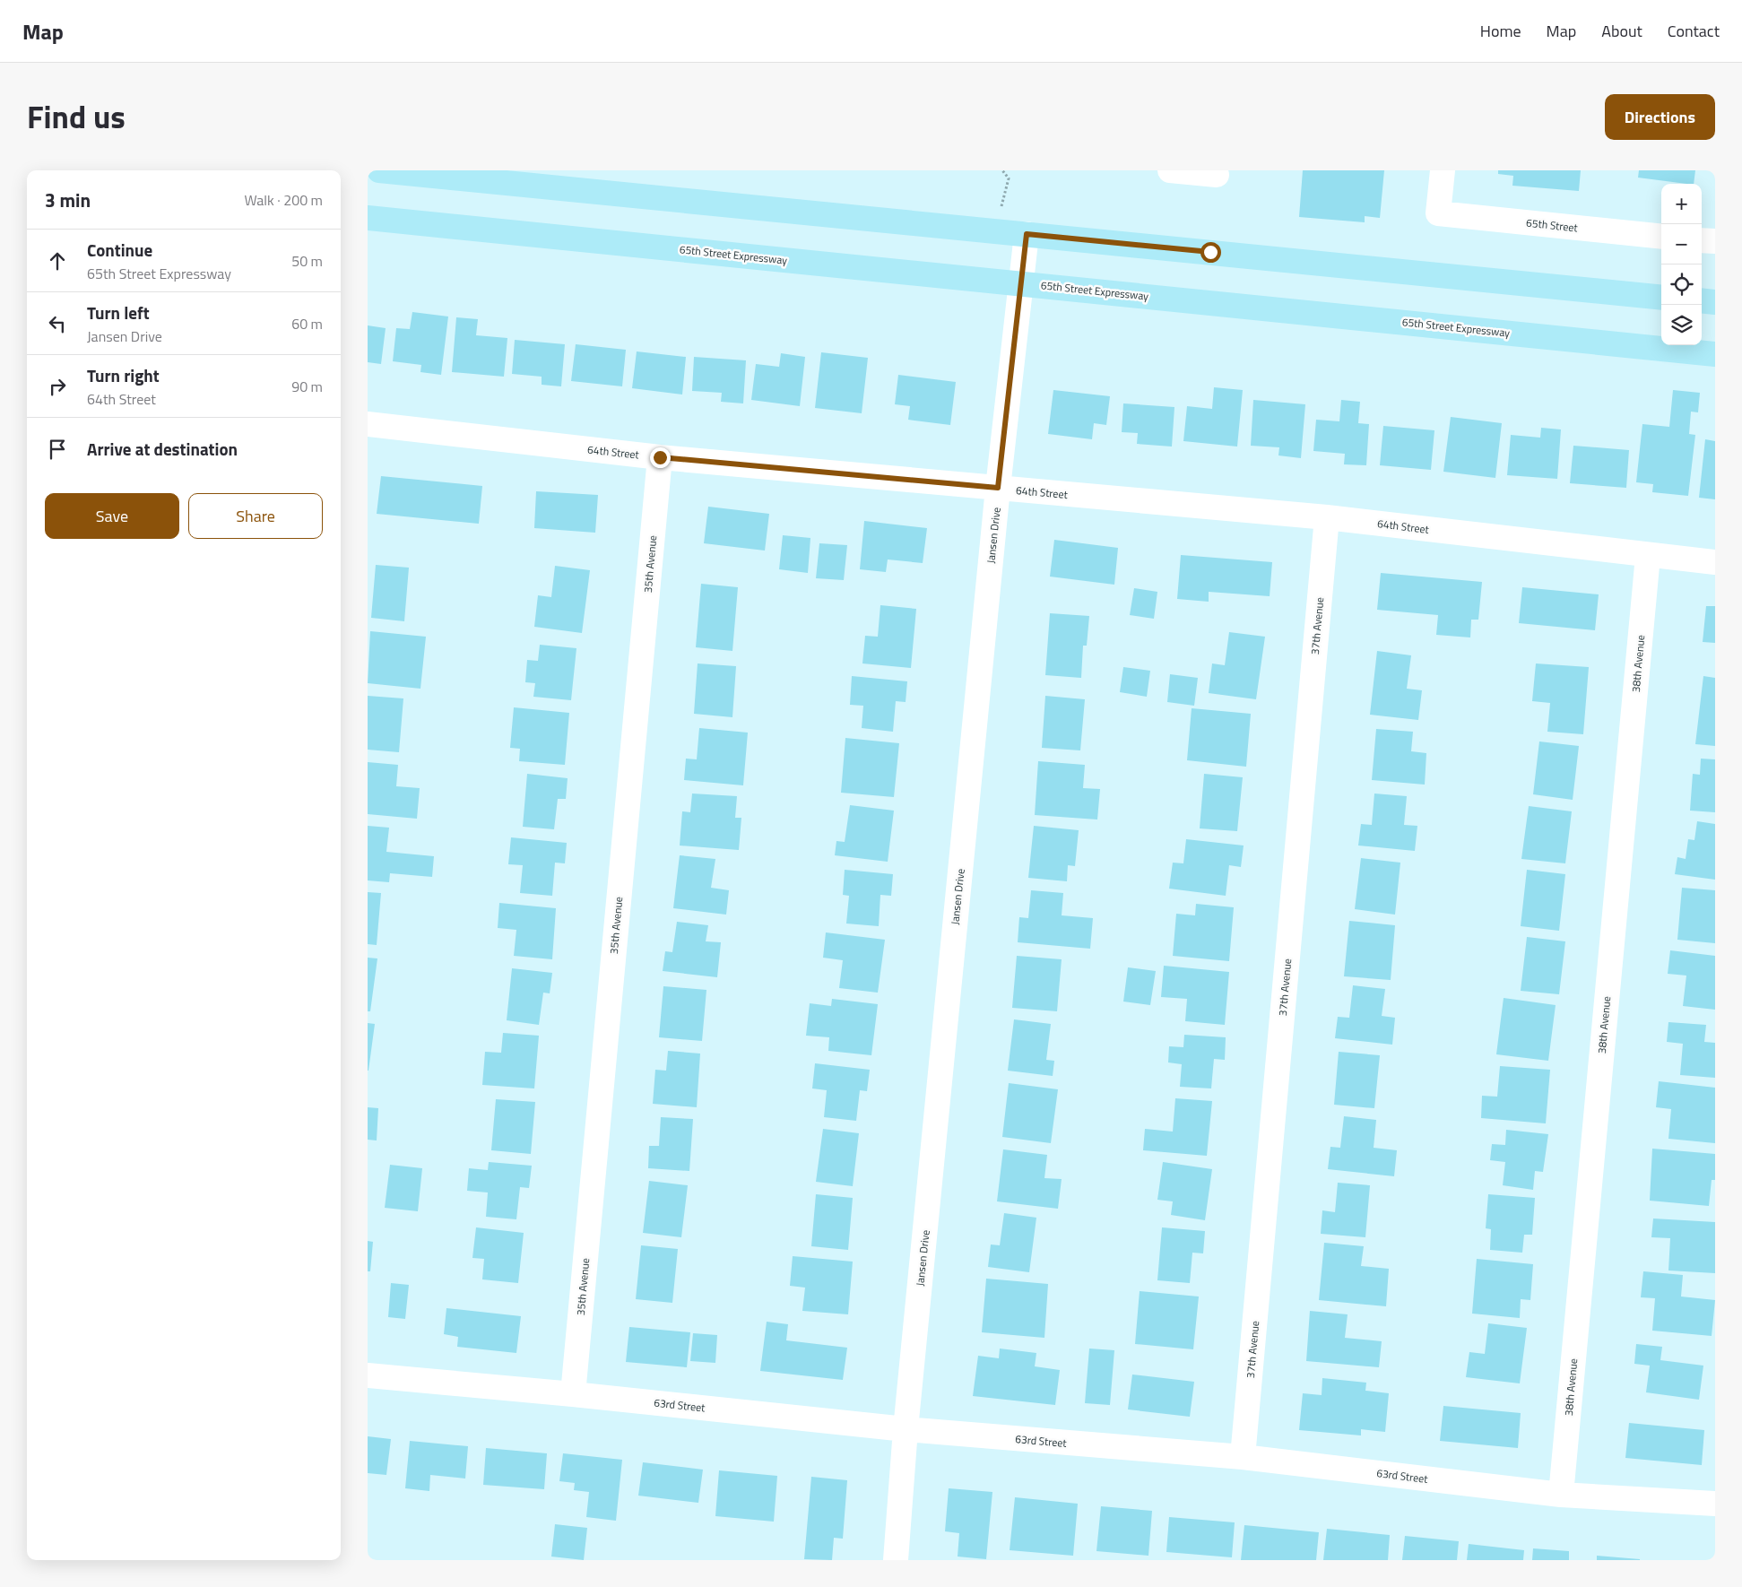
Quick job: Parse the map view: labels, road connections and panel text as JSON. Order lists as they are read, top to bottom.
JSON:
{
  "streets": {
    "main road": ["65th Street Expressway"],
    "street": [
      "65th Street",
      "64th Street",
      "Jansen Drive",
      "35th Avenue",
      "37th Avenue",
      "38th Avenue",
      "63rd Street"
    ]
  },
  "crossings": [
    ["65th Street Expressway", "Jansen Drive"],
    ["64th Street", "Jansen Drive"],
    ["64th Street", "35th Avenue"],
    ["64th Street", "37th Avenue"],
    ["64th Street", "38th Avenue"],
    ["Jansen Drive", "63rd Street"],
    ["35th Avenue", "63rd Street"],
    ["37th Avenue", "63rd Street"],
    ["38th Avenue", "63rd Street"]
  ],
  "page": {
    "header": "Map",
    "nav": [
      "Home",
      "Map",
      "About",
      "Contact"
    ],
    "title": "Find us",
    "buttons": [
      "Directions",
      ["Save", "Share"]
    ],
    "heading": ["3 min", "Walk · 200 m"],
    "map_buttons": ["+", "−"],
    "list": [
      ["Continue", "65th Street Expressway", "50 m"],
      ["Turn left", "Jansen Drive", "60 m"],
      ["Turn right", "64th Street", "90 m"],
      "Arrive at destination"
    ]
  }
}
